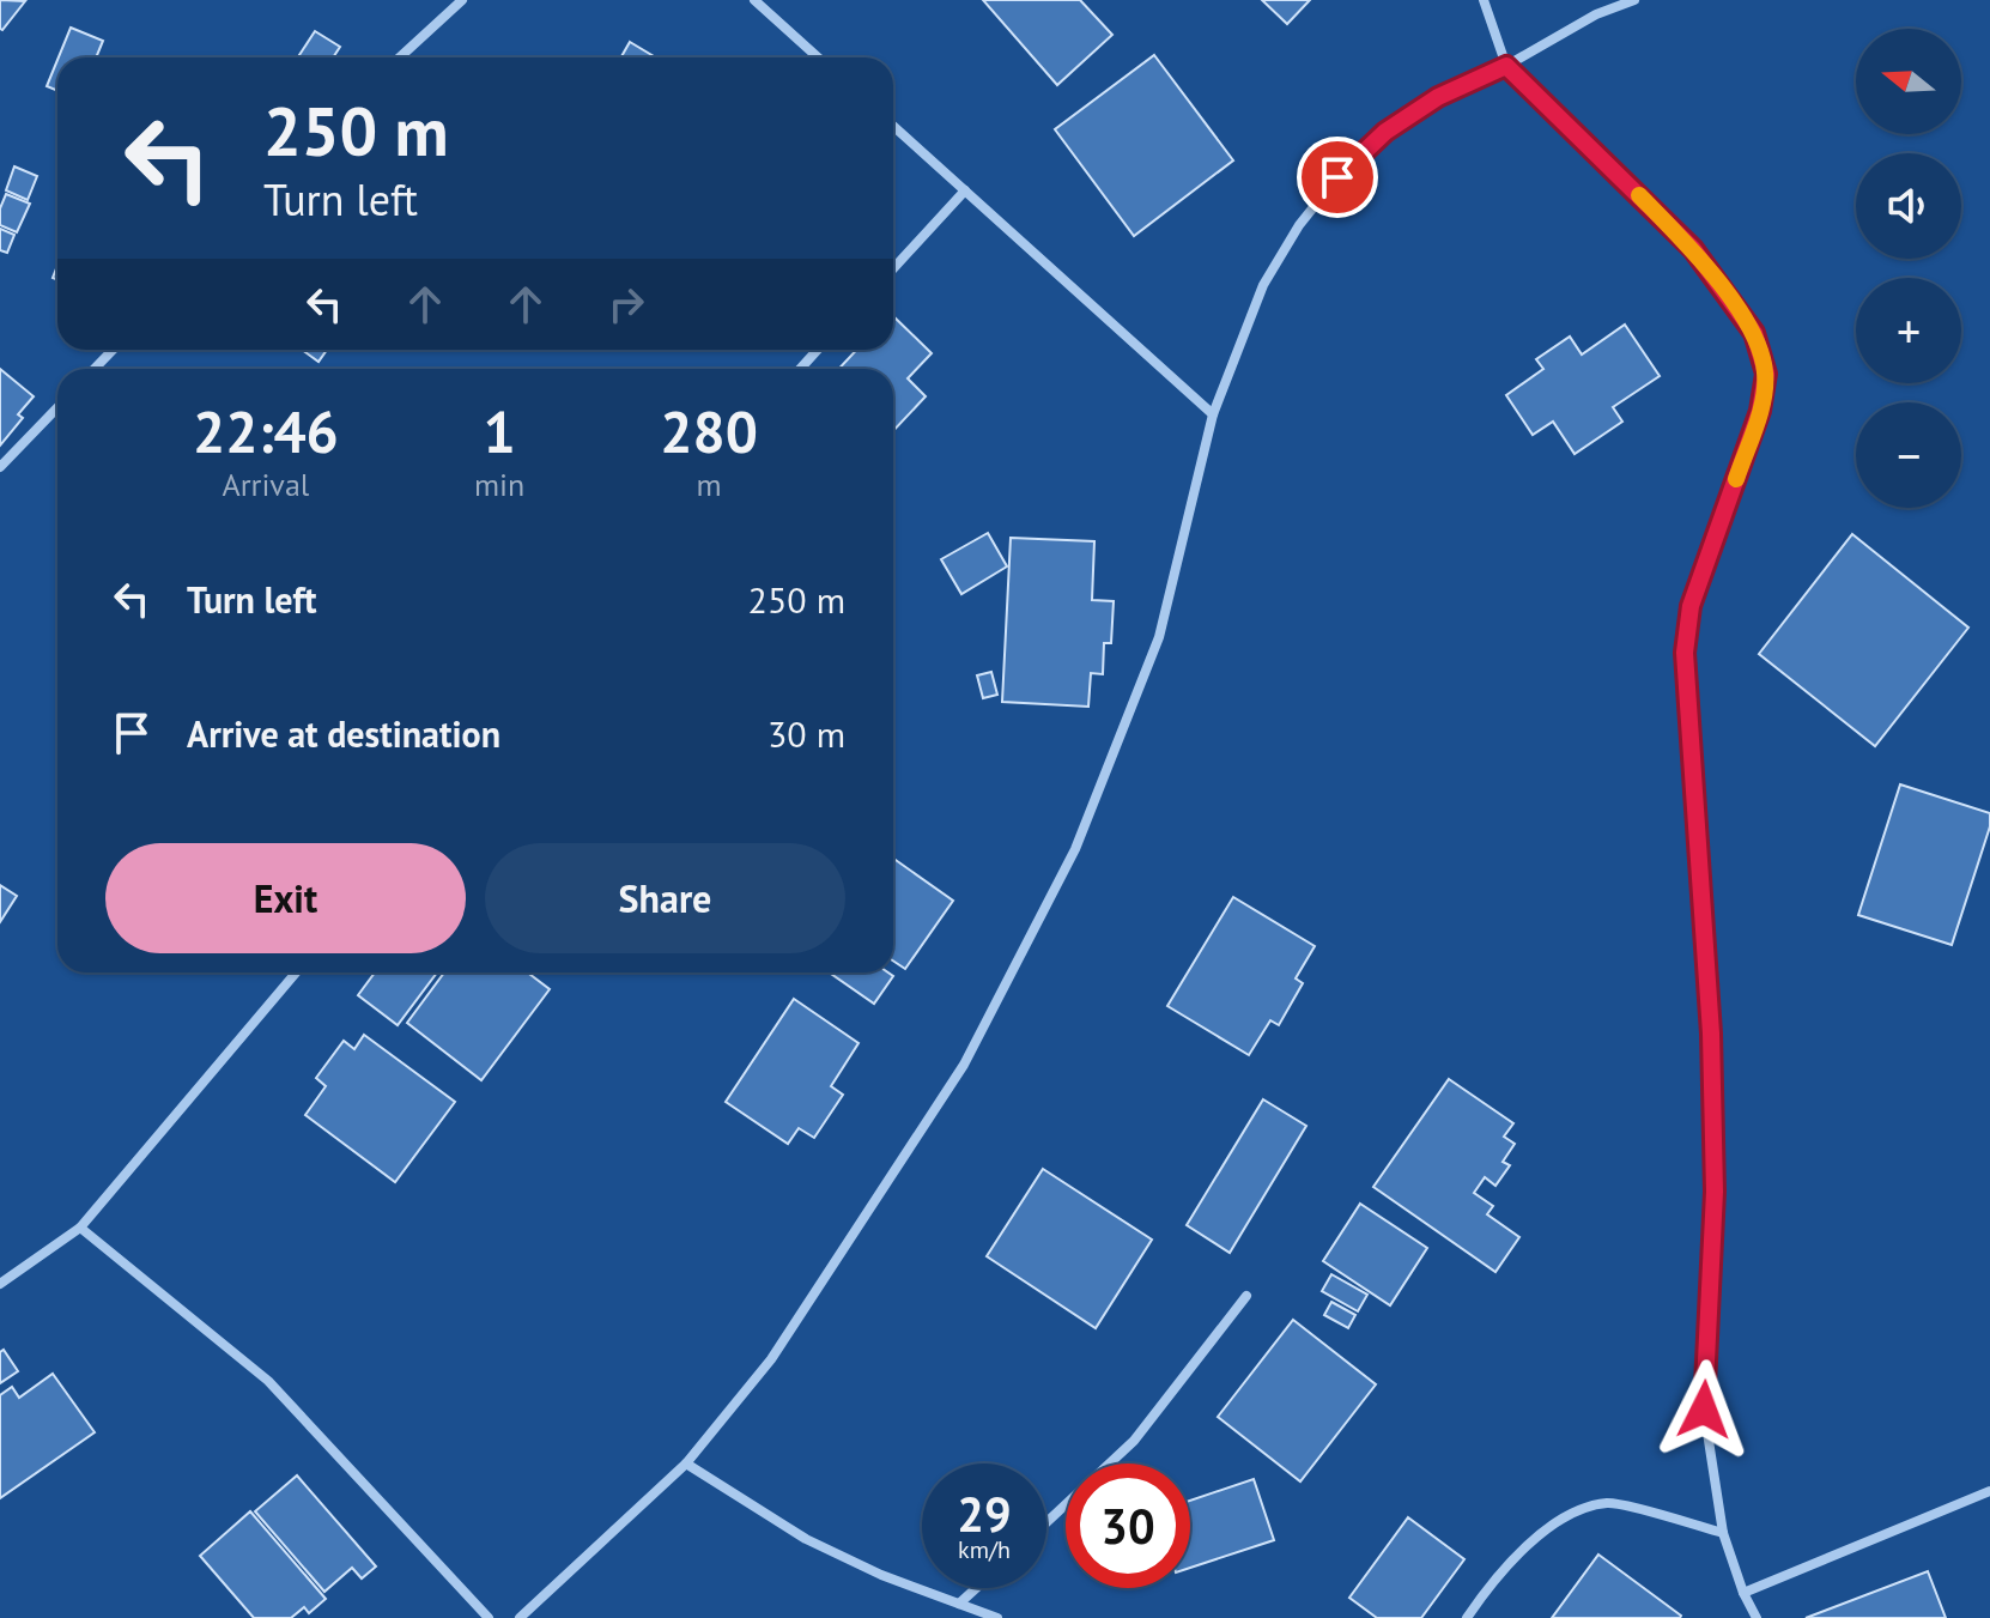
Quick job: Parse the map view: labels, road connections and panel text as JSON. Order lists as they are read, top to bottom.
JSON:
{
  "north": "left",
  "page": {
    "map_buttons": ["+", "−"],
    "turn": ["250 m", "Turn left"],
    "eta": [
      "22:46",
      "Arrival",
      "1",
      "min",
      "280",
      "m"
    ],
    "list": [
      {
        "name": "Turn left",
        "value": "250 m"
      },
      {
        "name": "Arrive at destination",
        "value": "30 m"
      }
    ],
    "buttons": ["Exit", "Share"],
    "speed": "29 km/h",
    "limit": "30"
  }
}
